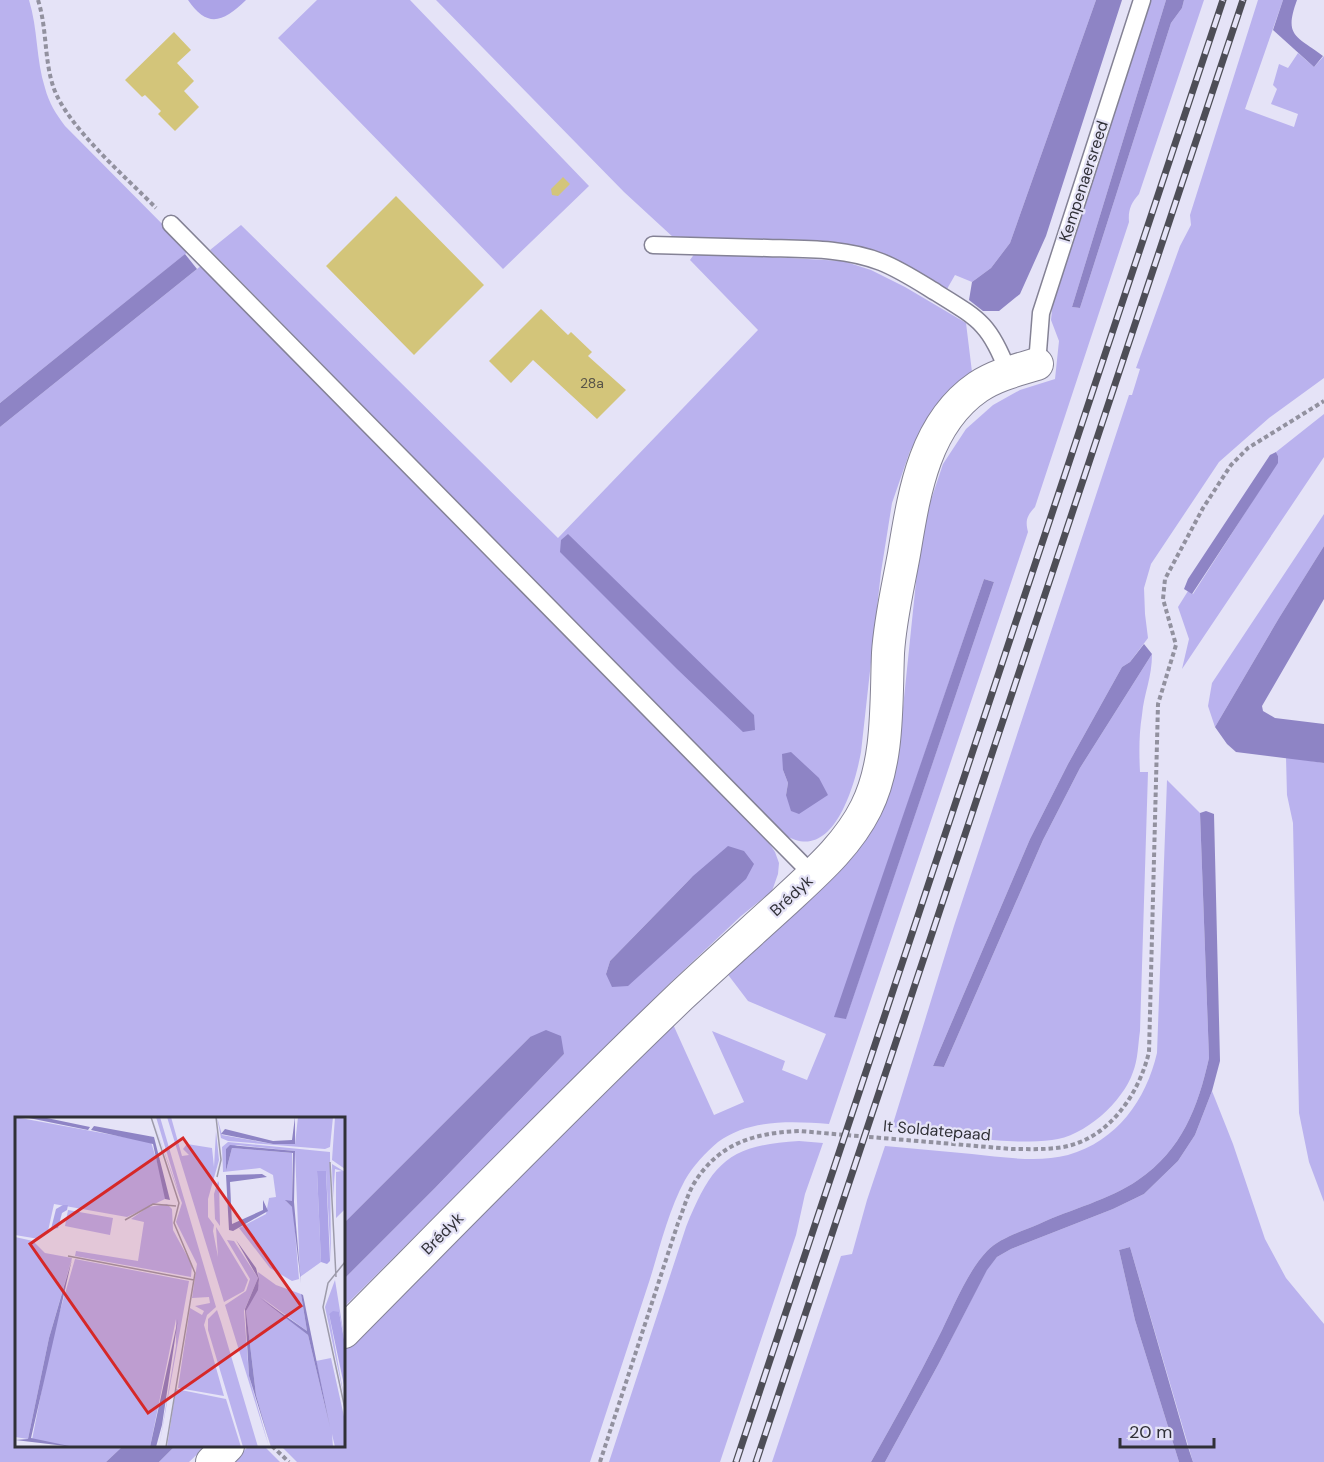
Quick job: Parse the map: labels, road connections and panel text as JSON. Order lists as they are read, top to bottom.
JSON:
{
  "streets": {
    "street": ["Brédyk"],
    "lane": ["Kempenaersreed"],
    "path": ["It Soldatepaad"]
  },
  "crossings": [
    ["Kempenaersreed", "Brédyk"]
  ],
  "house_numbers": ["28a"],
  "scale_bar": "20 m"
}
